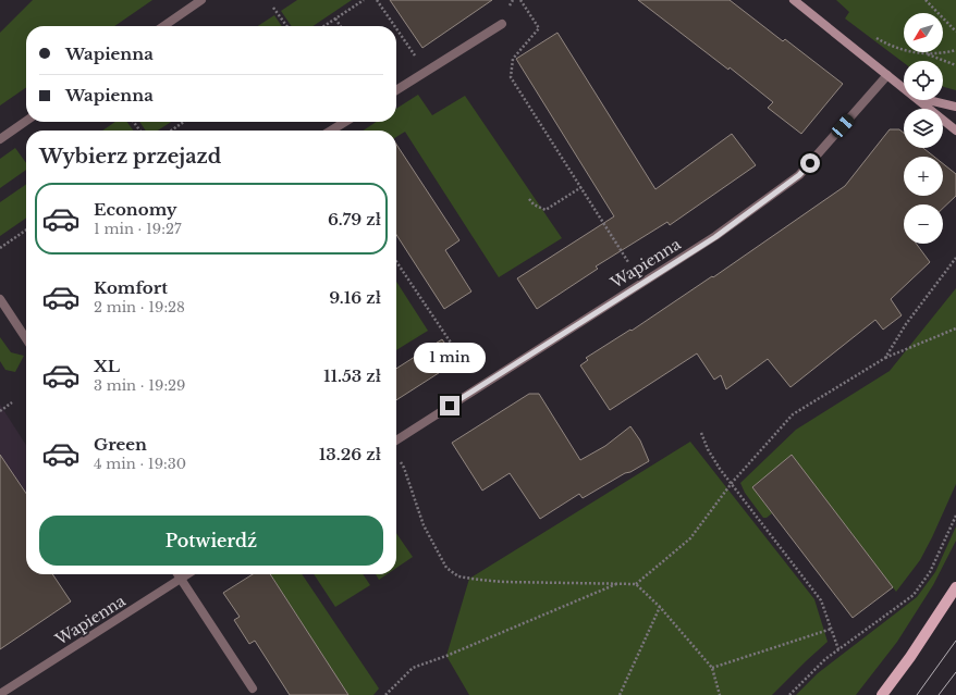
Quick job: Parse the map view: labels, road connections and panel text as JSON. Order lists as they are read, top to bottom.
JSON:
{
  "streets": {
    "street": ["Wapienna"]
  },
  "north": "bottom left",
  "page": {
    "map_buttons": ["+", "−"],
    "banner": ["Wapienna", "Wapienna"],
    "heading": "Wybierz przejazd",
    "list": [
      {
        "name": "Economy",
        "note": "1 min · 19:27",
        "value": "6.79 zł"
      },
      {
        "name": "Komfort",
        "note": "2 min · 19:28",
        "value": "9.16 zł"
      },
      {
        "name": "XL",
        "note": "3 min · 19:29",
        "value": "11.53 zł"
      },
      {
        "name": "Green",
        "note": "4 min · 19:30",
        "value": "13.26 zł"
      }
    ],
    "bubble": "1 min",
    "buttons": "Potwierdź"
  }
}
